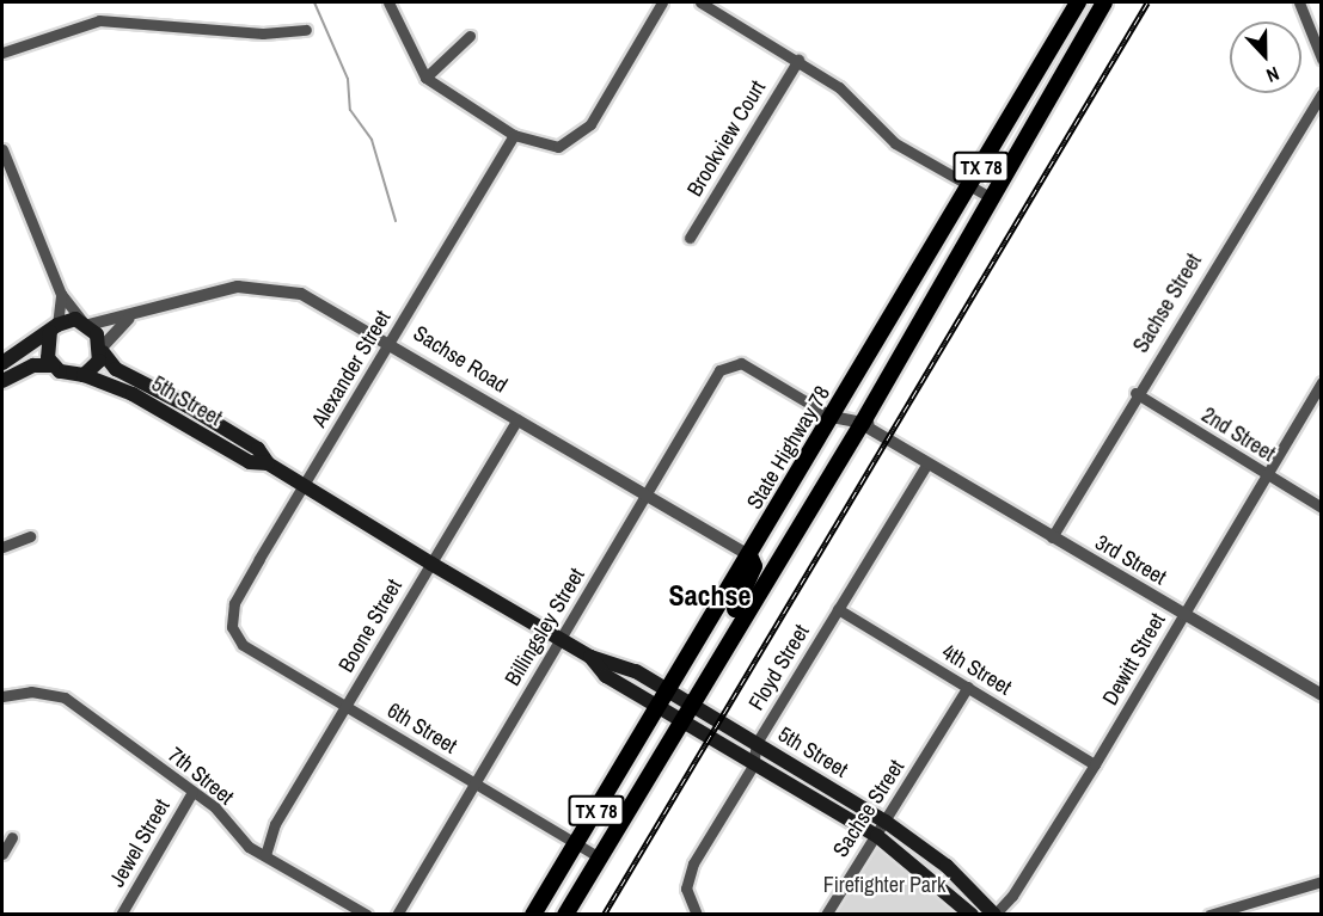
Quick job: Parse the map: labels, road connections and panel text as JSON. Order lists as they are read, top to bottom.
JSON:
{
  "streets": {
    "main road": ["TX 78", "5th Street", "State Highway 78"],
    "street": [
      "Brookview Court",
      "Sachse Street",
      "Sachse Road",
      "Alexander Street",
      "2nd Street",
      "3rd Street",
      "Boone Street",
      "Billingsley Street",
      "Dewitt Street",
      "Floyd Street",
      "4th Street",
      "6th Street",
      "7th Street",
      "Jewel Street"
    ]
  },
  "crossings": [
    ["TX 78", "5th Street"],
    ["TX 78", "3rd Street"],
    ["TX 78", "6th Street"],
    ["Sachse Street", "5th Street"],
    ["Sachse Street", "2nd Street"],
    ["Sachse Street", "3rd Street"],
    ["Sachse Street", "4th Street"],
    ["Sachse Road", "Alexander Street"],
    ["Sachse Road", "5th Street"],
    ["Sachse Road", "State Highway 78"],
    ["Sachse Road", "Boone Street"],
    ["Sachse Road", "Billingsley Street"],
    ["Alexander Street", "5th Street"],
    ["Alexander Street", "6th Street"],
    ["5th Street", "State Highway 78"],
    ["5th Street", "Boone Street"],
    ["5th Street", "Billingsley Street"],
    ["5th Street", "Dewitt Street"],
    ["5th Street", "Floyd Street"],
    ["2nd Street", "Dewitt Street"],
    ["State Highway 78", "3rd Street"],
    ["State Highway 78", "6th Street"],
    ["3rd Street", "Billingsley Street"],
    ["3rd Street", "Dewitt Street"],
    ["3rd Street", "Floyd Street"],
    ["Boone Street", "6th Street"],
    ["Boone Street", "7th Street"],
    ["Billingsley Street", "6th Street"],
    ["Dewitt Street", "4th Street"],
    ["Floyd Street", "4th Street"],
    ["7th Street", "Jewel Street"]
  ],
  "districts": ["Sachse"],
  "parks": ["Firefighter Park"],
  "north": "bottom"
}
